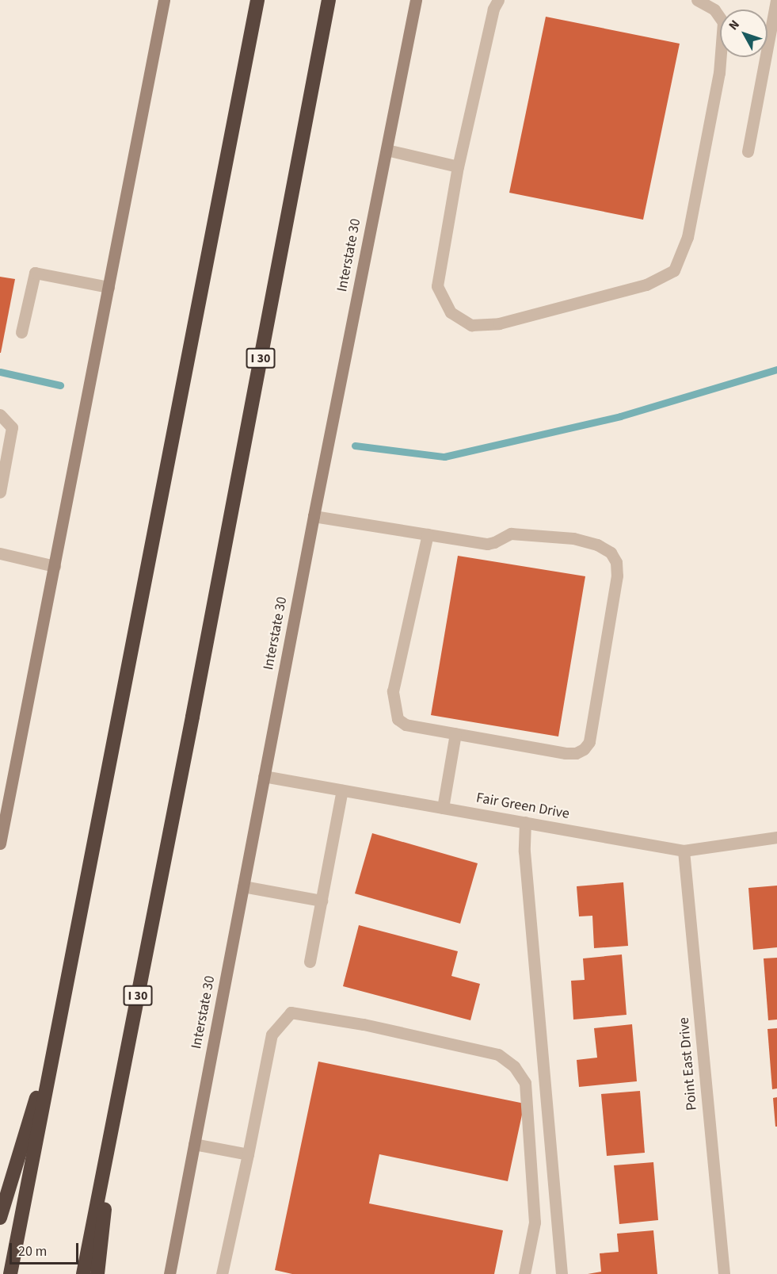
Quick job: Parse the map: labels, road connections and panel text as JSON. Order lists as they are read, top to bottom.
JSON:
{
  "streets": {
    "highway": ["I 30"],
    "main road": ["Interstate 30"],
    "street": ["Fair Green Drive", "Point East Drive"]
  },
  "crossings": [
    ["Interstate 30", "Fair Green Drive"],
    ["Fair Green Drive", "Point East Drive"]
  ],
  "scale_bar": "20 m",
  "north": "top left"
}
